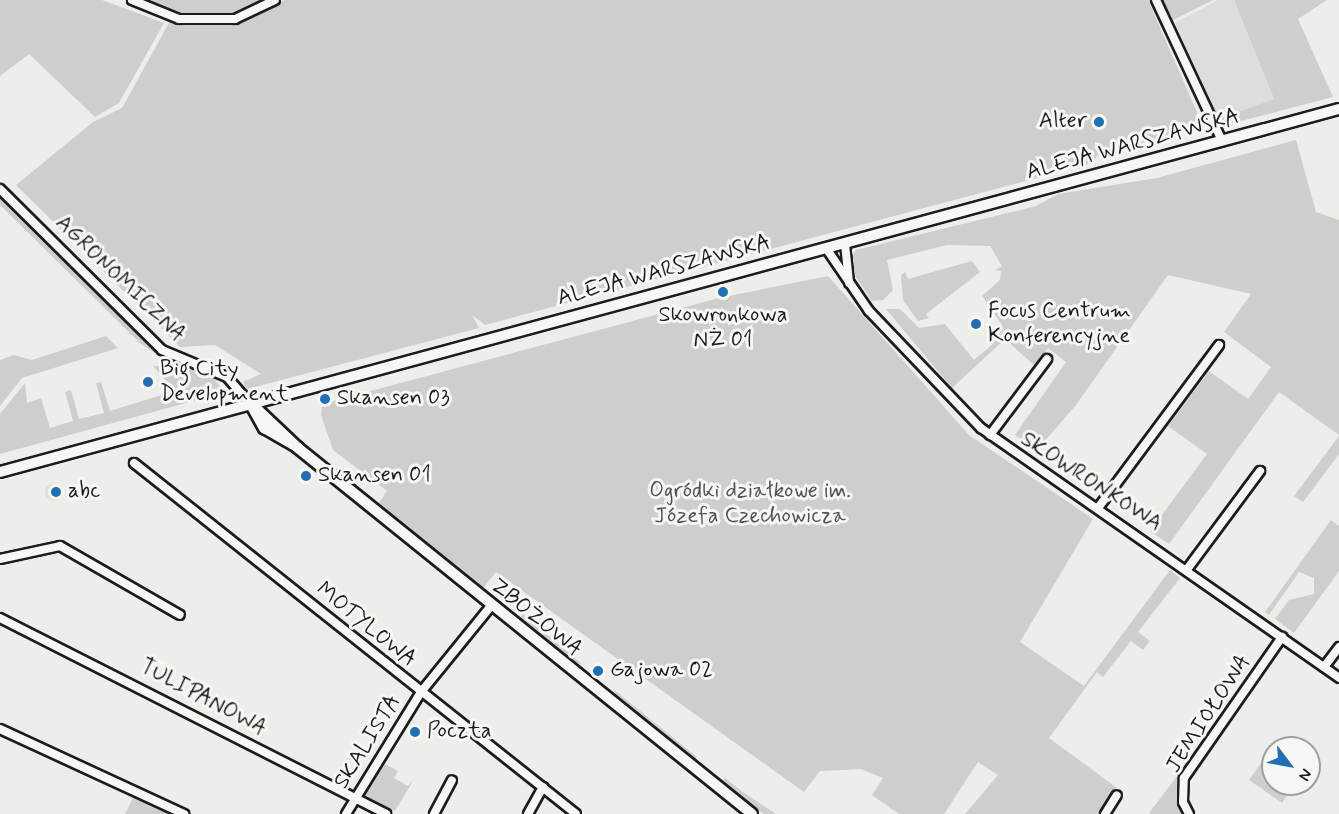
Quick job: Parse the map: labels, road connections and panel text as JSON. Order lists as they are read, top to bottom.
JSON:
{
  "streets": {
    "street": [
      "ALEJA WARSZAWSKA",
      "AGRONOMICZNA",
      "SKOWRONKOWA",
      "ZBOŻOWA",
      "MOTYLOWA",
      "TULIPANOWA",
      "JEMIOŁOWA",
      "SKALISTA"
    ]
  },
  "crossings": [
    ["ALEJA WARSZAWSKA", "AGRONOMICZNA"],
    ["ALEJA WARSZAWSKA", "SKOWRONKOWA"],
    ["ALEJA WARSZAWSKA", "ZBOŻOWA"],
    ["AGRONOMICZNA", "ZBOŻOWA"],
    ["SKOWRONKOWA", "JEMIOŁOWA"],
    ["ZBOŻOWA", "SKALISTA"],
    ["MOTYLOWA", "SKALISTA"],
    ["TULIPANOWA", "SKALISTA"]
  ],
  "parks": ["Ogródki działkowe im. Józefa Czechowicza"],
  "places": [
    "Alter",
    "Skowronkowa NŻ 01",
    "Focus Centrum Konferencyjne",
    "Big City Development",
    "Skansen 03",
    "Skansen 01",
    "abc",
    "Gajowa 02",
    "Poczta"
  ],
  "north": "bottom right"
}
